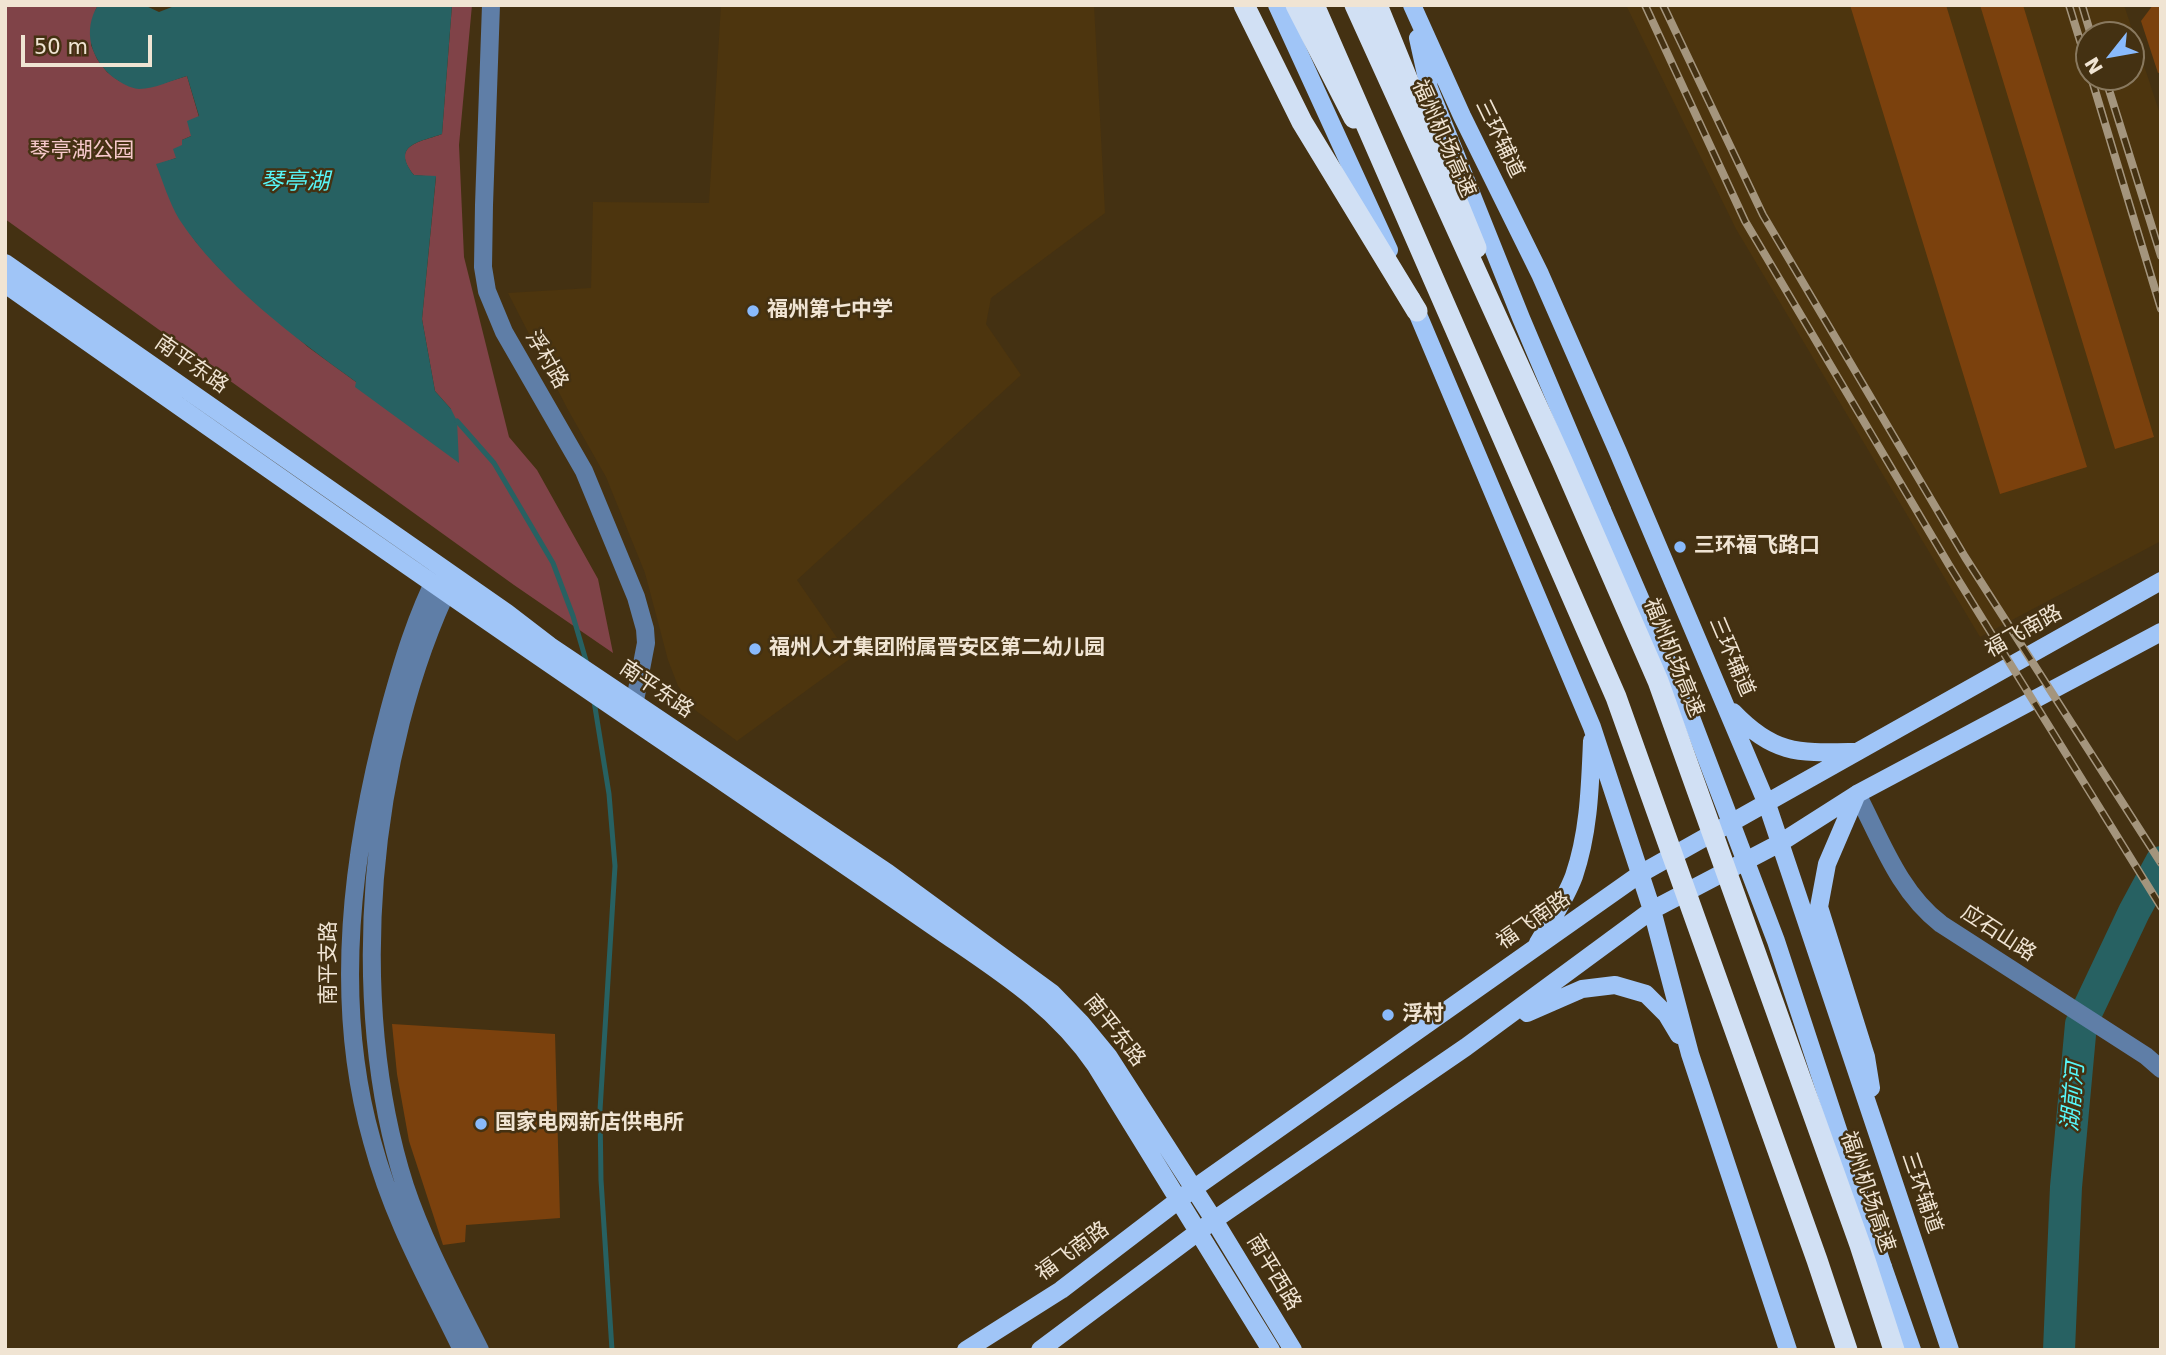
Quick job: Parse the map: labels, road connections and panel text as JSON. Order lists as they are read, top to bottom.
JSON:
{
  "streets": {
    "highway": ["福州机场高速"],
    "main road": [
      "三环辅道",
      "南平东路",
      "福飞南路",
      "南平西路"
    ],
    "street": ["浮村路", "应石山路", "南平支路"]
  },
  "crossings": [
    ["三环辅道", "福飞南路"],
    ["浮村路", "南平东路"],
    ["南平东路", "福飞南路"],
    ["南平东路", "南平支路"],
    ["南平东路", "南平西路"]
  ],
  "water": ["琴亭湖", "湖前河"],
  "parks": ["琴亭湖公园"],
  "places": [
    "福州第七中学",
    "三环福飞路口",
    "福州人才集团附属晋安区第二幼儿园",
    "浮村",
    "国家电网新店供电所"
  ],
  "scale_bar": "50 m",
  "north": "bottom left"
}
